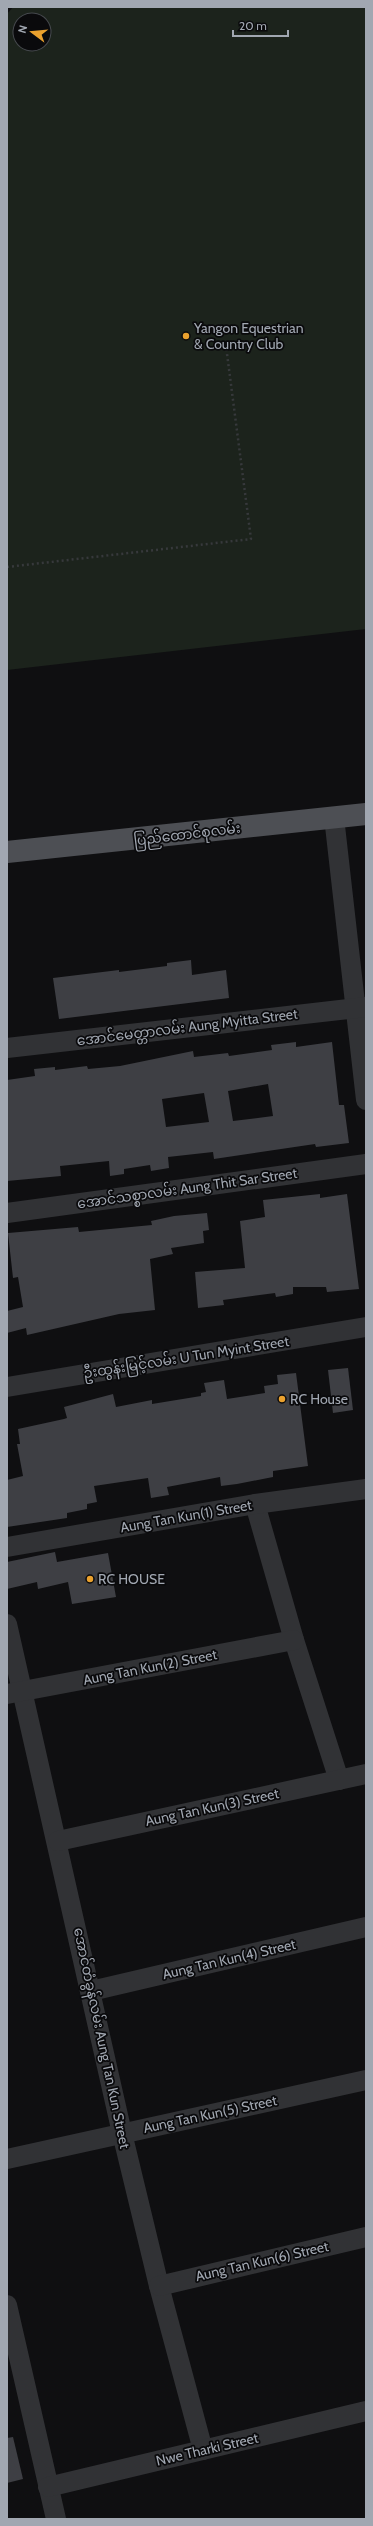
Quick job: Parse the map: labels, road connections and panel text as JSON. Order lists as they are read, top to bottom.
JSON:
{
  "streets": {
    "main road": ["ပြည်ထောင်စုလမ်း"],
    "street": [
      "အောင်မေတ္တာလမ်း Aung Myitta Street",
      "အောင်သစ္စာလမ်း Aung Thit Sar Street",
      "ဦးထွန်းမြင့်လမ်း U Tun Myint Street",
      "Aung Tan Kun(1) Street",
      "Aung Tan Kun(2) Street",
      "Aung Tan Kun(3) Street",
      "Aung Tan Kun(4) Street",
      "အောင်တံခွန်လမ်း Aung Tan Kun Street",
      "Aung Tan Kun(5) Street",
      "Aung Tan Kun(6) Street",
      "Nwe Tharki Street"
    ]
  },
  "crossings": [
    ["Aung Tan Kun(2) Street", "အောင်တံခွန်လမ်း Aung Tan Kun Street"],
    ["Aung Tan Kun(3) Street", "အောင်တံခွန်လမ်း Aung Tan Kun Street"],
    ["Aung Tan Kun(4) Street", "အောင်တံခွန်လမ်း Aung Tan Kun Street"],
    ["အောင်တံခွန်လမ်း Aung Tan Kun Street", "Aung Tan Kun(5) Street"],
    ["အောင်တံခွန်လမ်း Aung Tan Kun Street", "Aung Tan Kun(6) Street"],
    ["အောင်တံခွန်လမ်း Aung Tan Kun Street", "Nwe Tharki Street"]
  ],
  "places": ["Yangon Equestrian & Country Club", "RC House", "RC HOUSE"],
  "scale_bar": "20 m",
  "north": "left"
}
